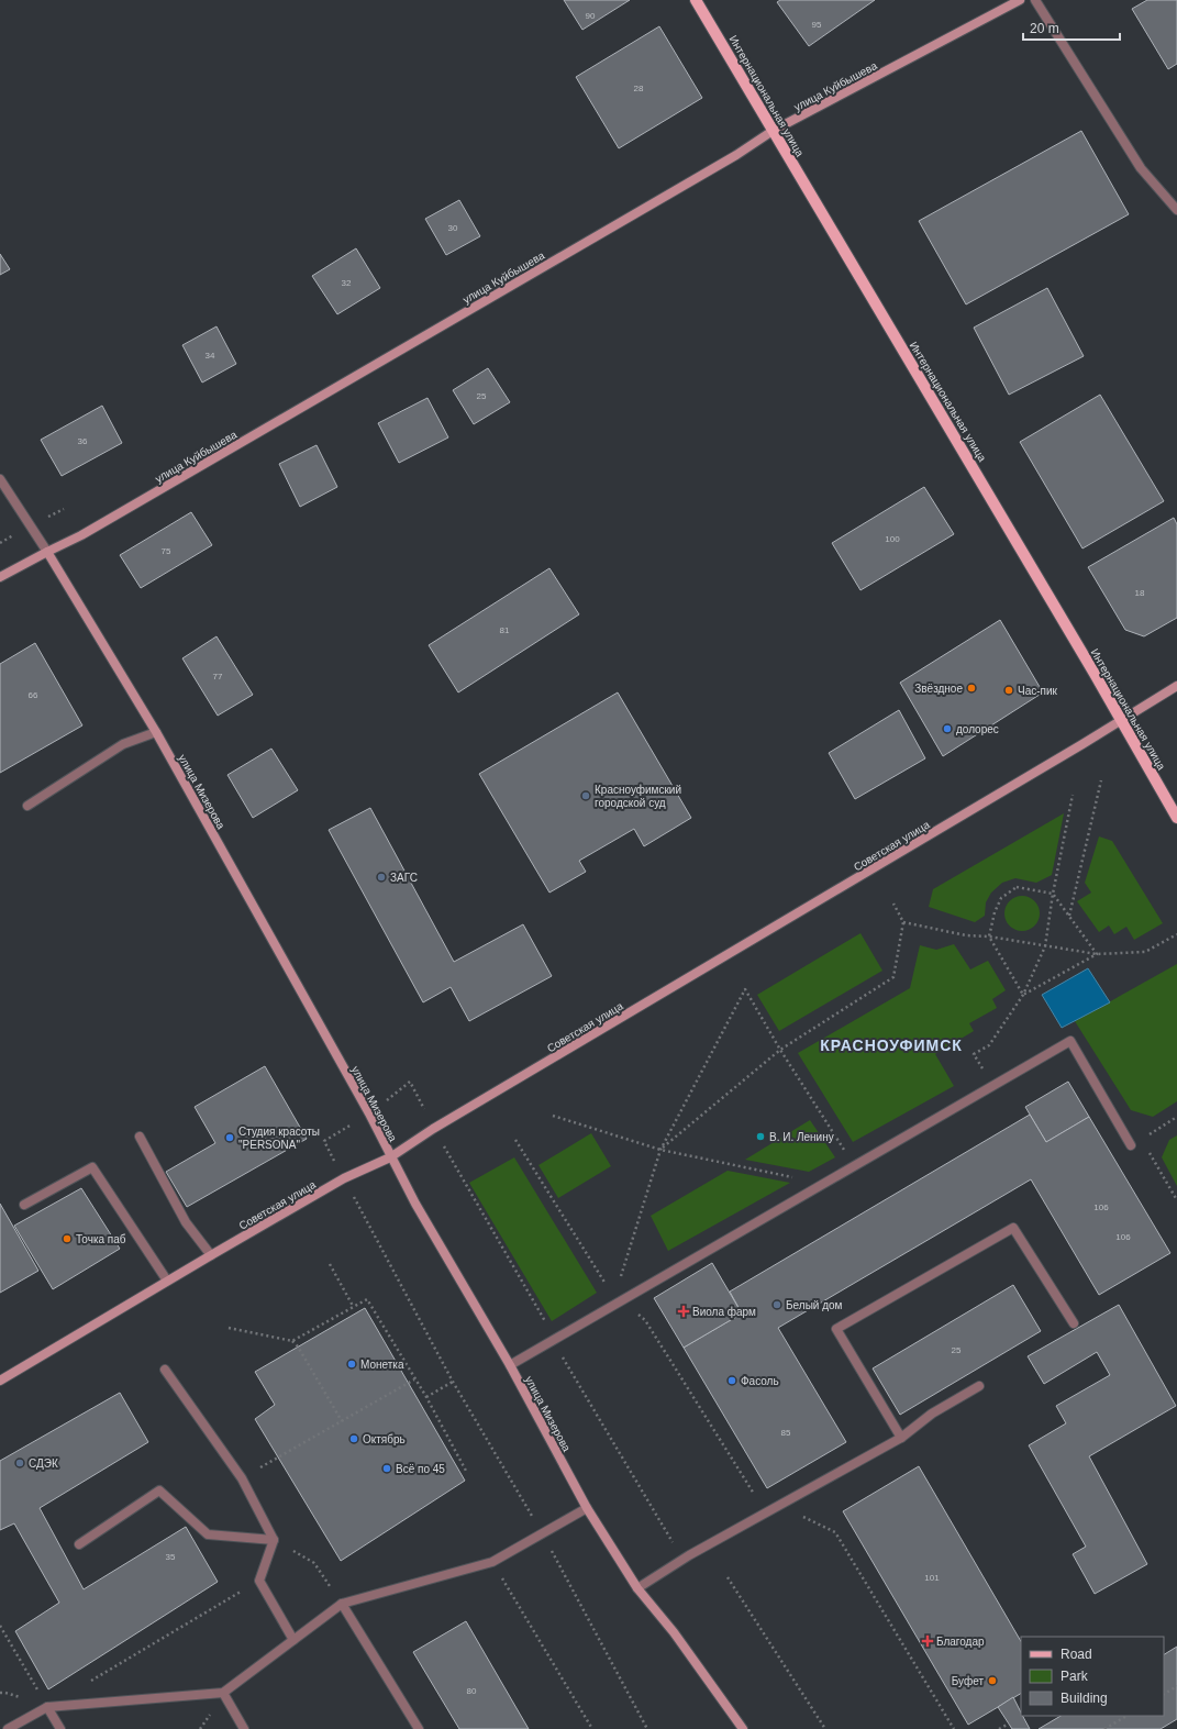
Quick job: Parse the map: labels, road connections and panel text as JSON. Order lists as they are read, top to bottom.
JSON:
{
  "streets": {
    "main road": [
      "улица Куйбышева",
      "Интернациональная улица",
      "улица Мизерова",
      "Советская улица"
    ]
  },
  "crossings": [
    ["улица Куйбышева", "Интернациональная улица"],
    ["улица Куйбышева", "улица Мизерова"],
    ["Интернациональная улица", "Советская улица"],
    ["улица Мизерова", "Советская улица"]
  ],
  "districts": ["КРАСНОУФИМСК"],
  "places": {
    "other": [
      "Звёздное",
      "Час-пик",
      "долорес",
      "Красноуфимский городской суд",
      "ЗАГС",
      "В. И. Ленину",
      "Студия красоты \"PERSONA\"",
      "Точка паб",
      "Белый дом",
      "Монетка",
      "Фасоль",
      "Октябрь",
      "СДЭК",
      "Всё по 45",
      "Буфет"
    ],
    "health": ["Виола фарм", "Благодар"]
  },
  "house_numbers": [
    "90",
    "95",
    "28",
    "30",
    "32",
    "34",
    "25",
    "36",
    "100",
    "75",
    "18",
    "81",
    "77",
    "66",
    "106",
    "106",
    "25",
    "85",
    "35",
    "101",
    "80"
  ],
  "legend": ["Road", "Park", "Building"],
  "scale_bar": "20 m"
}
